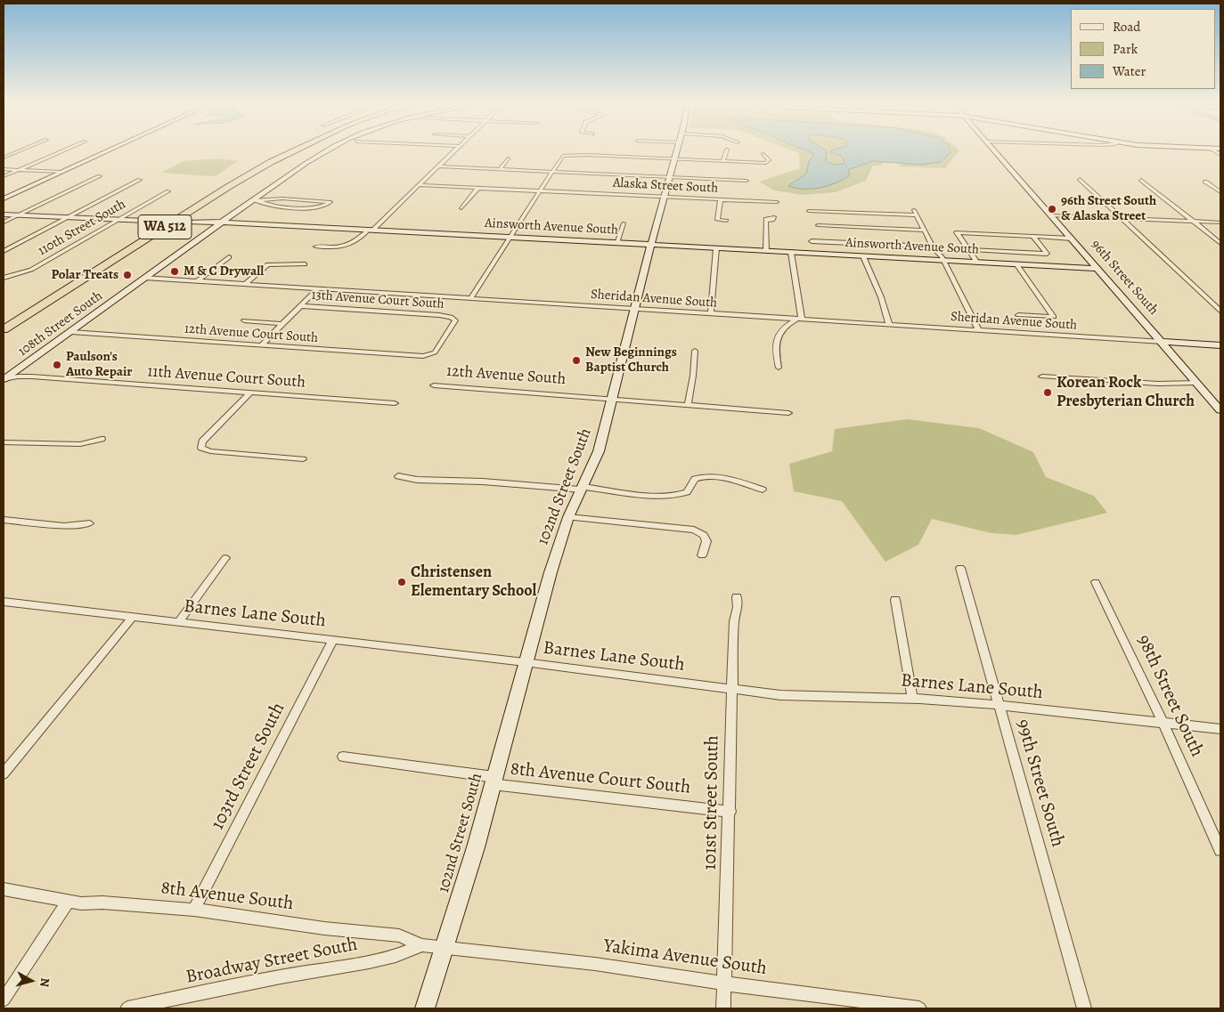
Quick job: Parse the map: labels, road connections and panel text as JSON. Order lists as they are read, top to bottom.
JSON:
{
  "streets": {
    "highway": ["WA 512"],
    "street": [
      "Alaska Street South",
      "Ainsworth Avenue South",
      "110th Street South",
      "96th Street South",
      "Sheridan Avenue South",
      "13th Avenue Court South",
      "108th Street South",
      "12th Avenue Court South",
      "12th Avenue South",
      "11th Avenue Court South",
      "102nd Street South",
      "Barnes Lane South",
      "98th Street South",
      "103rd Street South",
      "8th Avenue Court South",
      "99th Street South",
      "101st Street South",
      "8th Avenue South",
      "Yakima Avenue South",
      "Broadway Street South"
    ]
  },
  "crossings": [
    ["Alaska Street South", "102nd Street South"],
    ["Ainsworth Avenue South", "110th Street South"],
    ["Ainsworth Avenue South", "96th Street South"],
    ["Ainsworth Avenue South", "108th Street South"],
    ["Ainsworth Avenue South", "102nd Street South"],
    ["96th Street South", "Sheridan Avenue South"],
    ["Sheridan Avenue South", "108th Street South"],
    ["Sheridan Avenue South", "102nd Street South"],
    ["13th Avenue Court South", "12th Avenue Court South"],
    ["108th Street South", "12th Avenue Court South"],
    ["108th Street South", "11th Avenue Court South"],
    ["12th Avenue South", "102nd Street South"],
    ["102nd Street South", "Barnes Lane South"],
    ["102nd Street South", "8th Avenue Court South"],
    ["102nd Street South", "8th Avenue South"],
    ["102nd Street South", "Yakima Avenue South"],
    ["Barnes Lane South", "98th Street South"],
    ["Barnes Lane South", "103rd Street South"],
    ["Barnes Lane South", "99th Street South"],
    ["Barnes Lane South", "101st Street South"],
    ["103rd Street South", "8th Avenue South"],
    ["8th Avenue Court South", "101st Street South"],
    ["101st Street South", "Yakima Avenue South"],
    ["8th Avenue South", "Yakima Avenue South"],
    ["8th Avenue South", "Broadway Street South"]
  ],
  "places": [
    "96th Street South & Alaska Street",
    "M & C Drywall",
    "Polar Treats",
    "New Beginnings Baptist Church",
    "Paulson's Auto Repair",
    "Korean Rock Presbyterian Church",
    "Christensen Elementary School"
  ],
  "legend": ["Road", "Park", "Water"],
  "north": "right"
}
